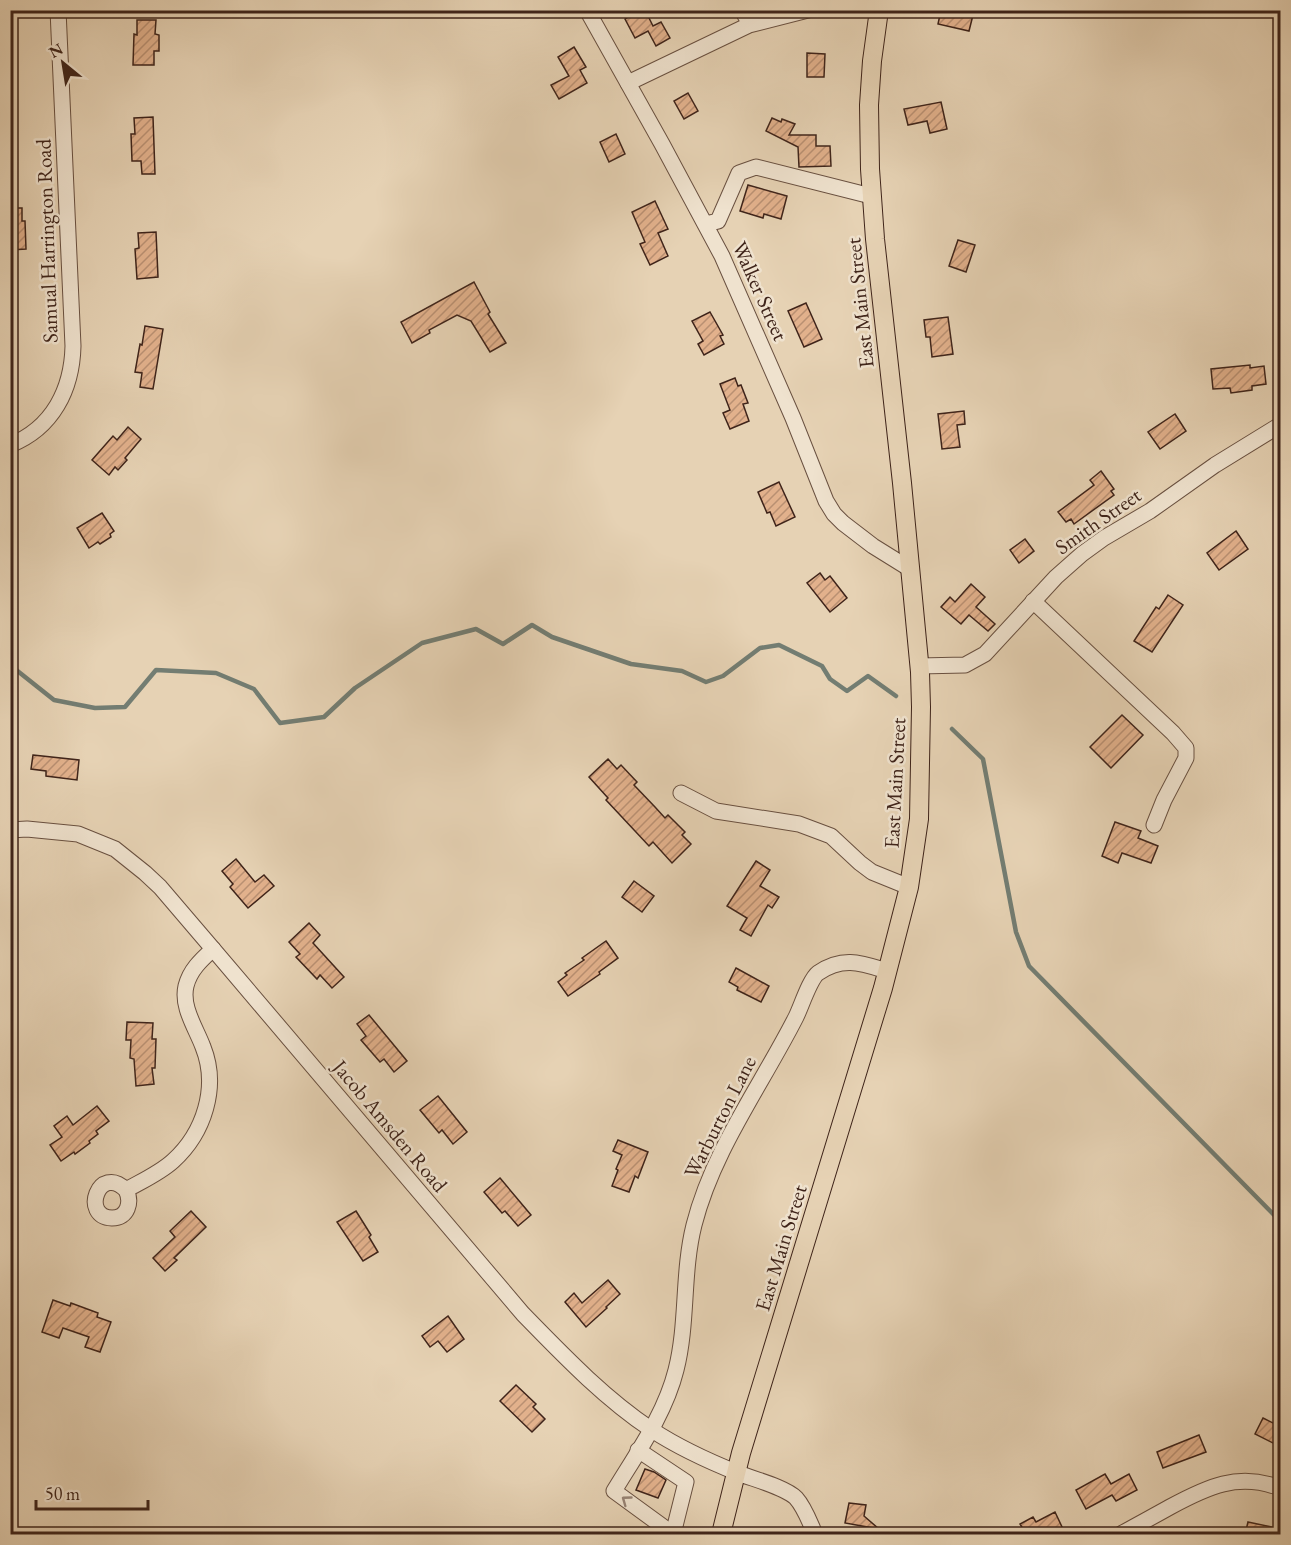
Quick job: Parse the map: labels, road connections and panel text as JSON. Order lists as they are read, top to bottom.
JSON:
{
  "streets": {
    "main road": ["East Main Street"],
    "street": [
      "Samual Harrington Road",
      "Walker Street",
      "Smith Street",
      "Warburton Lane",
      "Jacob Amsden Road"
    ]
  },
  "crossings": [
    ["Walker Street", "East Main Street"],
    ["East Main Street", "Smith Street"],
    ["East Main Street", "Warburton Lane"],
    ["East Main Street", "Jacob Amsden Road"],
    ["Warburton Lane", "Jacob Amsden Road"]
  ],
  "scale_bar": "50 m",
  "north": "top left"
}
